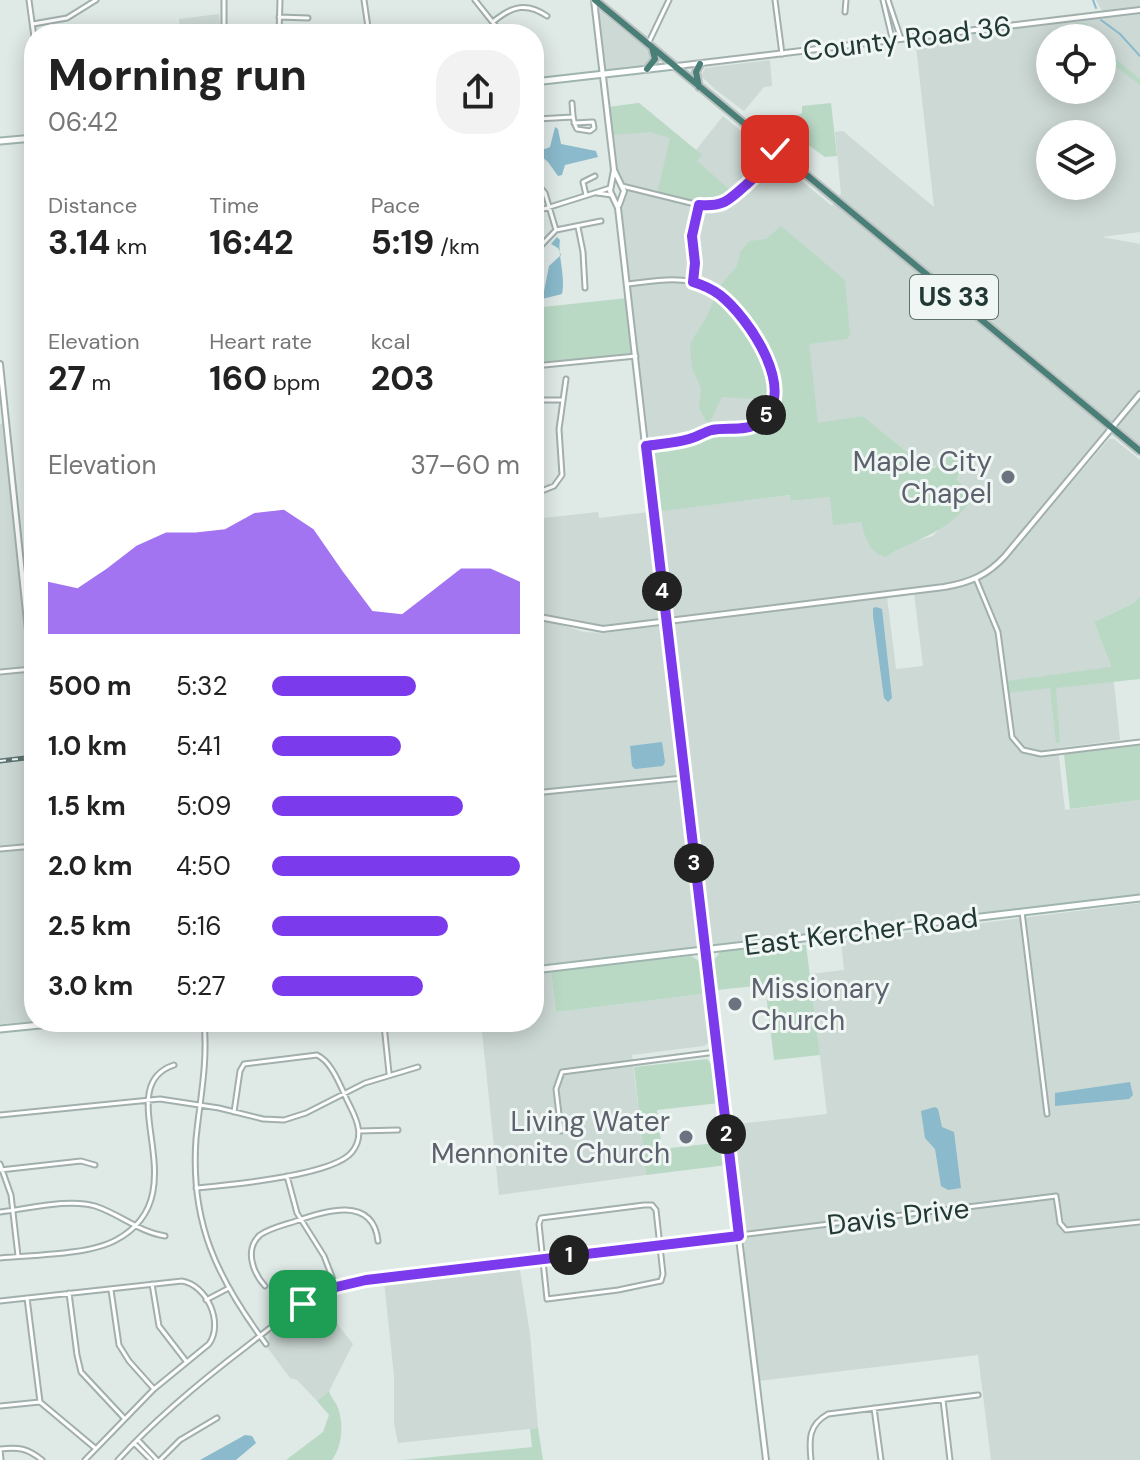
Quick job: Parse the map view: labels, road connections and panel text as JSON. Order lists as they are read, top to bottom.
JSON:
{
  "streets": {
    "highway": ["US 33"],
    "main road": ["East Kercher Road"],
    "street": ["County Road 36", "Davis Drive"]
  },
  "crossings": [
    ["County Road 36", "US 33"]
  ],
  "places": ["Maple City Chapel", "Missionary Church", "Living Water Mennonite Church"],
  "page": {
    "heading": ["Morning run", "06:42"],
    "stats": [
      ["Distance", "3.14 km"],
      ["Time", "16:42"],
      ["Pace", "5:19 /km"],
      ["Elevation", "27 m"],
      ["Heart rate", "160 bpm"],
      ["kcal", "203"]
    ],
    "pins": [
      "5",
      "4",
      "3",
      "2",
      "1"
    ],
    "chart": ["Elevation", "37–60 m"],
    "list": [
      {
        "name": "500 m",
        "note": "5:32"
      },
      {
        "name": "1.0 km",
        "note": "5:41"
      },
      {
        "name": "1.5 km",
        "note": "5:09"
      },
      {
        "name": "2.0 km",
        "note": "4:50"
      },
      {
        "name": "2.5 km",
        "note": "5:16"
      },
      {
        "name": "3.0 km",
        "note": "5:27"
      }
    ]
  }
}
